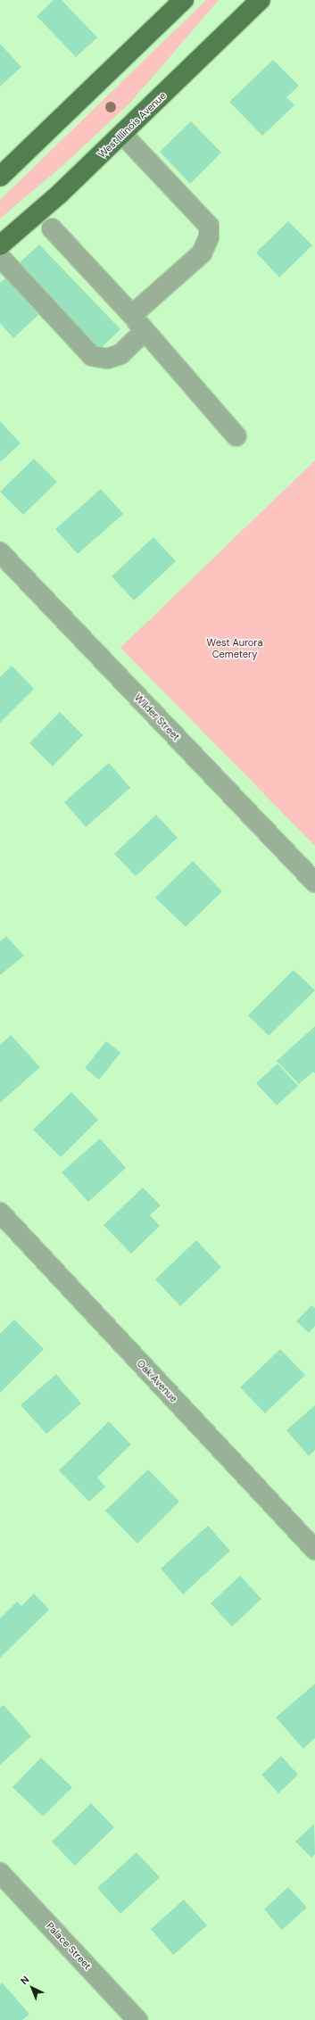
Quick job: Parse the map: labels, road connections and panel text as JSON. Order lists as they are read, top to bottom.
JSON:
{
  "streets": {
    "main road": ["West Illinois Avenue"],
    "street": ["Wilder Street", "Oak Avenue", "Palace Street"]
  },
  "parks": ["West Aurora Cemetery"],
  "north": "top left"
}
